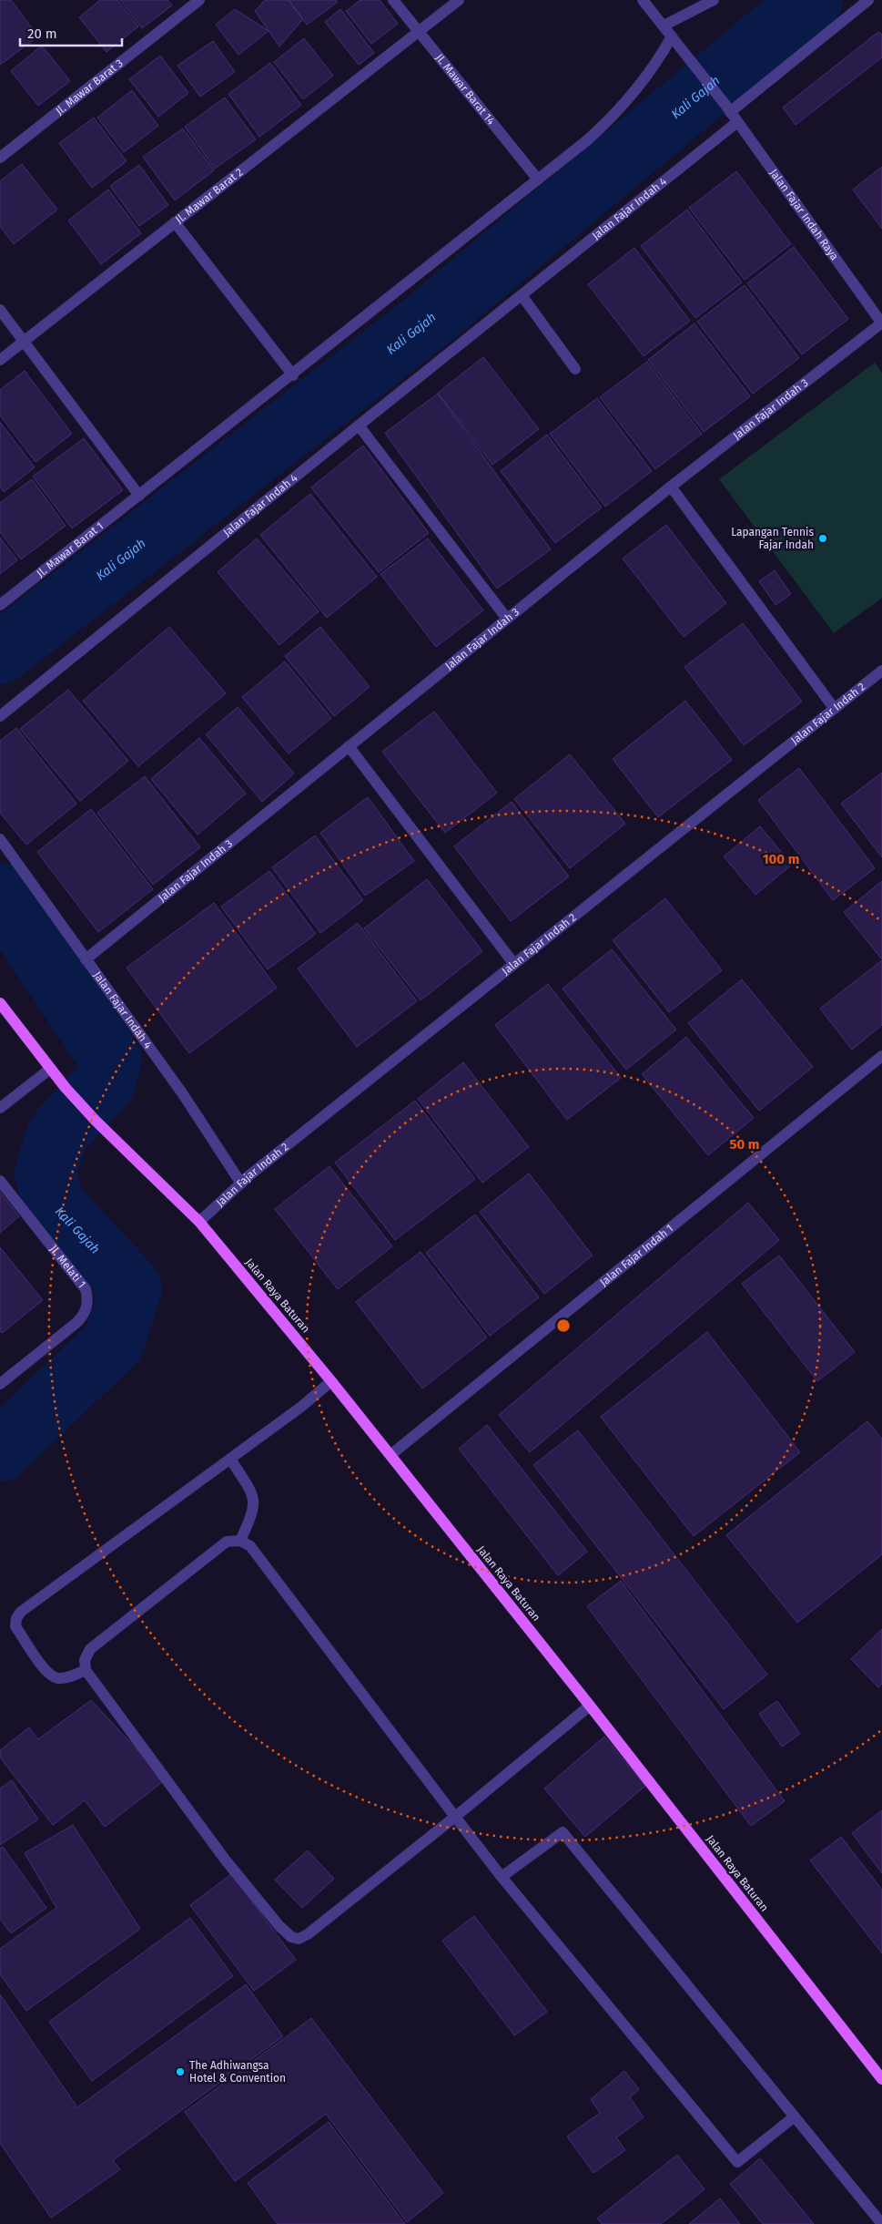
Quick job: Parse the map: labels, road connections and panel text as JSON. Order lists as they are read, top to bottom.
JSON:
{
  "streets": {
    "main road": ["Jalan Raya Baturan"],
    "street": [
      "Jl. Mawar Barat 3",
      "Jl. Mawar Barat 14",
      "Jl. Mawar Barat 2",
      "Jalan Fajar Indah 4",
      "Jalan Fajar Indah Raya",
      "Jalan Fajar Indah 3",
      "Jl. Mawar Barat 1",
      "Jalan Fajar Indah 2",
      "Jalan Fajar Indah 1",
      "Jl. Melati 1"
    ]
  },
  "crossings": [
    ["Jl. Mawar Barat 14", "Jl. Mawar Barat 2"],
    ["Jl. Mawar Barat 14", "Jl. Mawar Barat 1"],
    ["Jalan Fajar Indah 4", "Jalan Fajar Indah Raya"],
    ["Jalan Fajar Indah 4", "Jalan Fajar Indah 3"],
    ["Jalan Fajar Indah 4", "Jalan Fajar Indah 2"],
    ["Jalan Fajar Indah Raya", "Jalan Fajar Indah 3"],
    ["Jalan Fajar Indah Raya", "Jl. Mawar Barat 1"],
    ["Jalan Fajar Indah 2", "Jalan Raya Baturan"],
    ["Jalan Fajar Indah 1", "Jalan Raya Baturan"]
  ],
  "water": ["Kali Gajah"],
  "places": ["Lapangan Tennis Fajar Indah", "The Adhiwangsa Hotel & Convention"],
  "scale_bar": "20 m",
  "rings": ["100 m", "50 m"]
}
